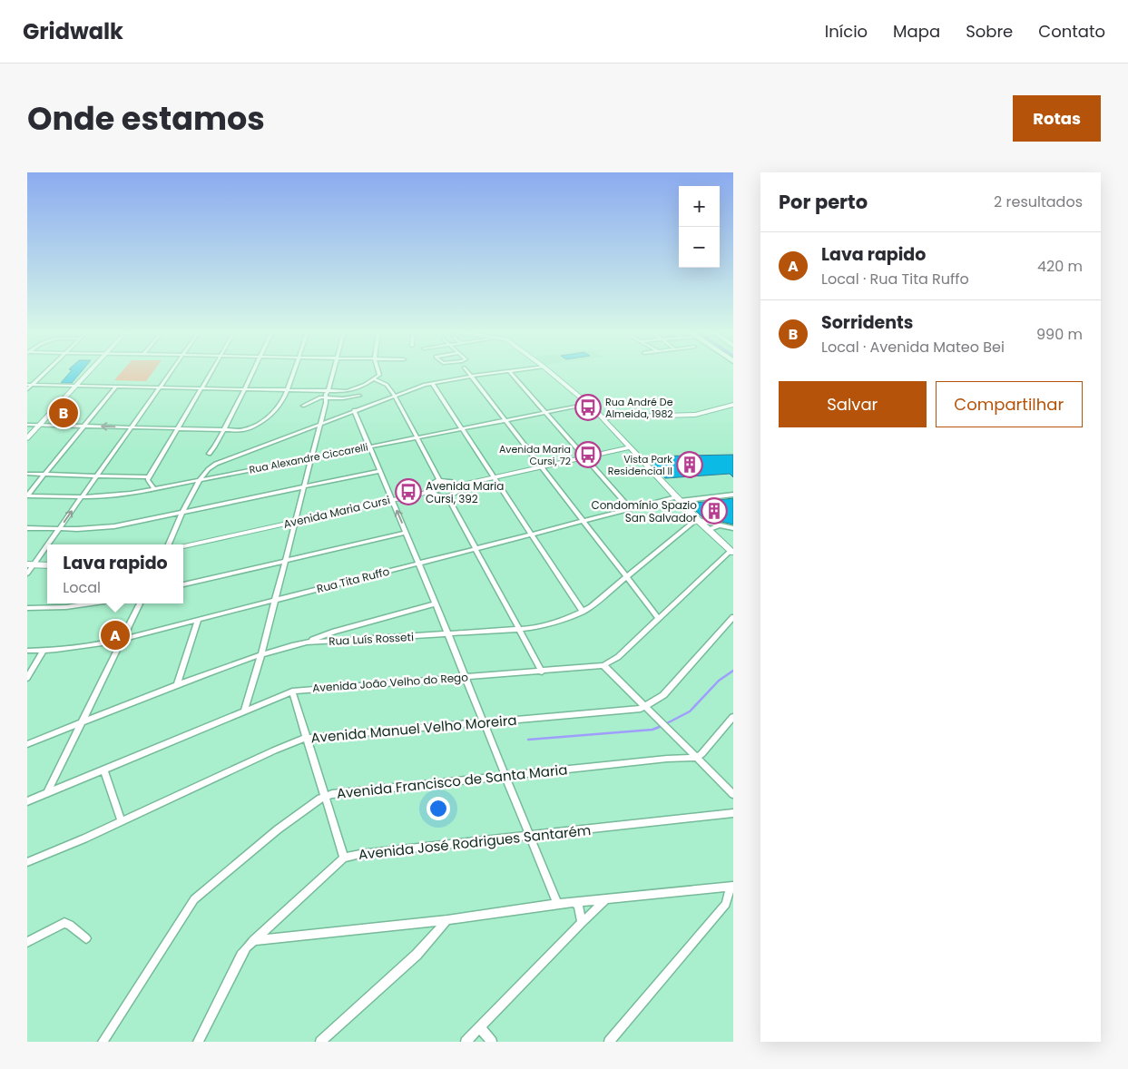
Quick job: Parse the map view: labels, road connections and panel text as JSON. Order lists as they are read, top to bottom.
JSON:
{
  "streets": {
    "main road": ["Avenida Maria Cursi"],
    "street": [
      "Rua Alexandre Ciccarelli",
      "Rua Tita Ruffo",
      "Rua Luís Rosseti",
      "Avenida João Velho do Rego",
      "Avenida Manuel Velho Moreira",
      "Avenida Francisco de Santa Maria",
      "Avenida José Rodrigues Santarém"
    ]
  },
  "places": {
    "bus stop": ["Rua André De Almeida, 1982", "Avenida Maria Cursi, 72", "Avenida Maria Cursi, 392"],
    "building": ["Vista Park Residencial II", "Condomínio Spazio San Salvador"]
  },
  "page": {
    "header": "Gridwalk",
    "nav": [
      "Início",
      "Mapa",
      "Sobre",
      "Contato"
    ],
    "title": "Onde estamos",
    "buttons": [
      "Rotas",
      ["Salvar", "Compartilhar"]
    ],
    "heading": ["Por perto", "2 resultados"],
    "map_buttons": ["+", "−"],
    "list": [
      {
        "mark": "A",
        "name": "Lava rapido",
        "note": "Local · Rua Tita Ruffo",
        "value": "420 m"
      },
      {
        "mark": "B",
        "name": "Sorridents",
        "note": "Local · Avenida Mateo Bei",
        "value": "990 m"
      }
    ],
    "pins": ["B", "A"],
    "popup": ["Lava rapido", "Local"]
  }
}
